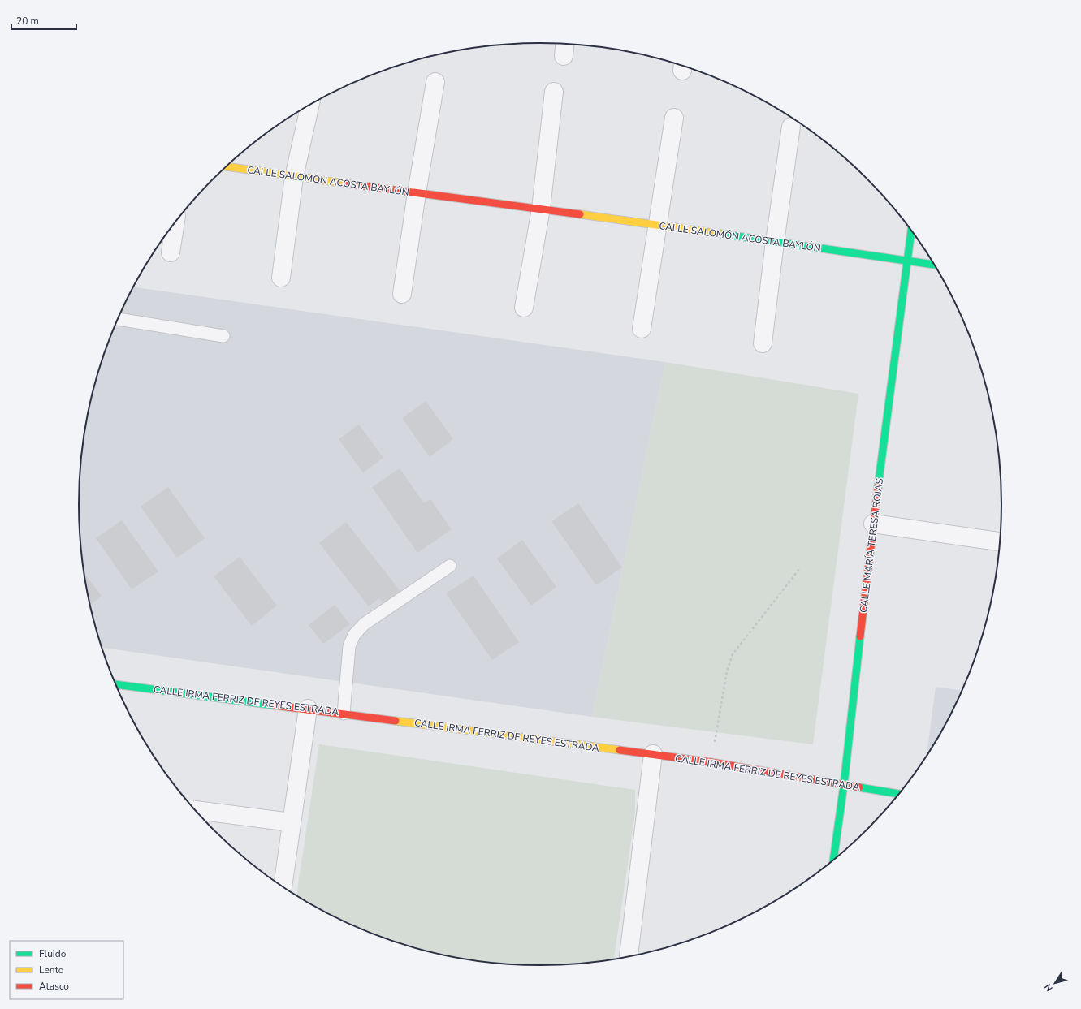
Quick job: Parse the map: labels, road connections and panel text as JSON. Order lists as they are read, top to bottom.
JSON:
{
  "streets": {
    "street": ["CALLE SALOMÓN ACOSTA BAYLÓN", "CALLE MARÍA TERESA ROJAS", "CALLE IRMA FERRIZ DE REYES ESTRADA"]
  },
  "crossings": [
    ["CALLE SALOMÓN ACOSTA BAYLÓN", "CALLE MARÍA TERESA ROJAS"],
    ["CALLE MARÍA TERESA ROJAS", "CALLE IRMA FERRIZ DE REYES ESTRADA"]
  ],
  "legend": ["Fluido", "Lento", "Atasco"],
  "scale_bar": "20 m",
  "north": "bottom left"
}
